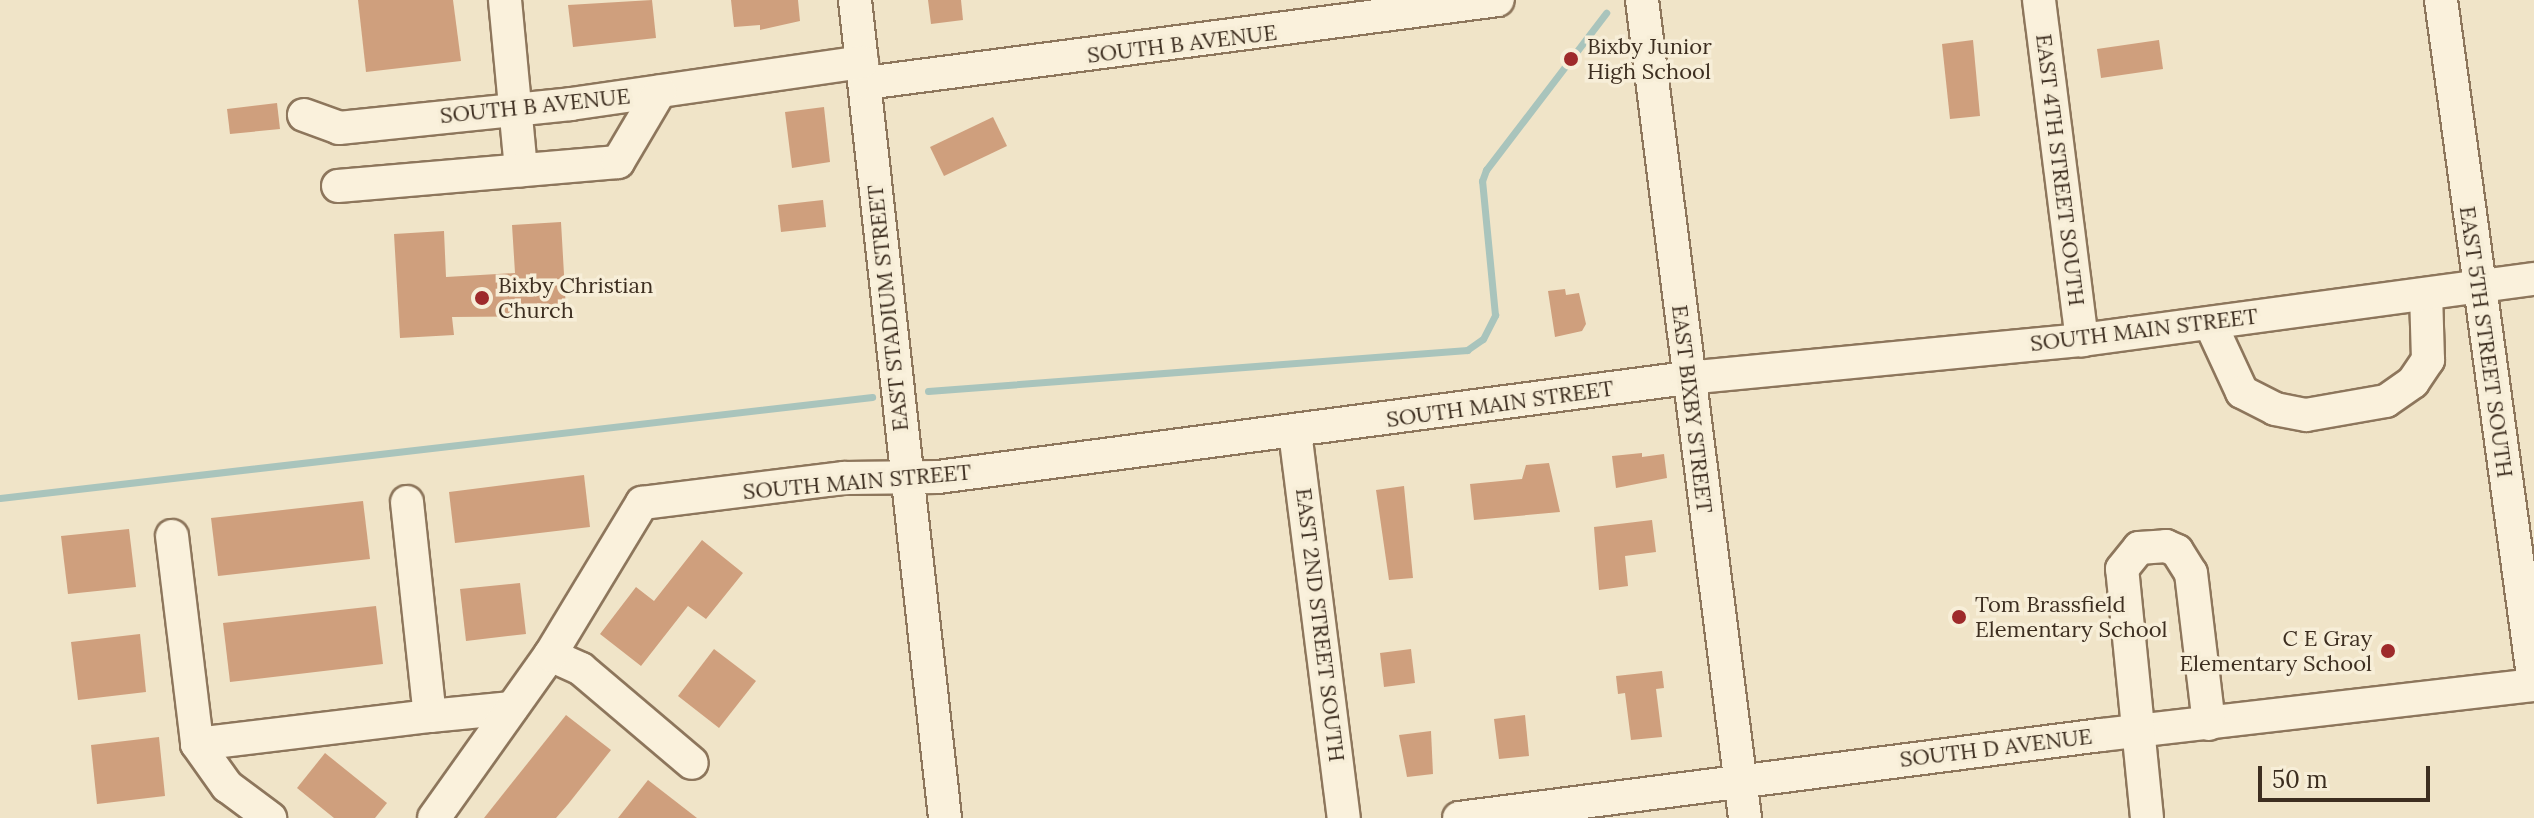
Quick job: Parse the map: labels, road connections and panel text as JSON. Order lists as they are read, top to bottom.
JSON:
{
  "streets": {
    "street": [
      "SOUTH B AVENUE",
      "EAST 4TH STREET SOUTH",
      "EAST STADIUM STREET",
      "SOUTH MAIN STREET",
      "EAST 5TH STREET SOUTH",
      "EAST BIXBY STREET",
      "EAST 2ND STREET SOUTH",
      "SOUTH D AVENUE"
    ]
  },
  "crossings": [
    ["SOUTH B AVENUE", "EAST STADIUM STREET"],
    ["EAST 4TH STREET SOUTH", "SOUTH MAIN STREET"],
    ["EAST STADIUM STREET", "SOUTH MAIN STREET"],
    ["SOUTH MAIN STREET", "EAST 5TH STREET SOUTH"],
    ["SOUTH MAIN STREET", "EAST BIXBY STREET"],
    ["SOUTH MAIN STREET", "EAST 2ND STREET SOUTH"],
    ["EAST 5TH STREET SOUTH", "SOUTH D AVENUE"],
    ["EAST BIXBY STREET", "SOUTH D AVENUE"]
  ],
  "places": [
    "Bixby Junior High School",
    "Bixby Christian Church",
    "Tom Brassfield Elementary School",
    "C E Gray Elementary School"
  ],
  "scale_bar": "50 m"
}
